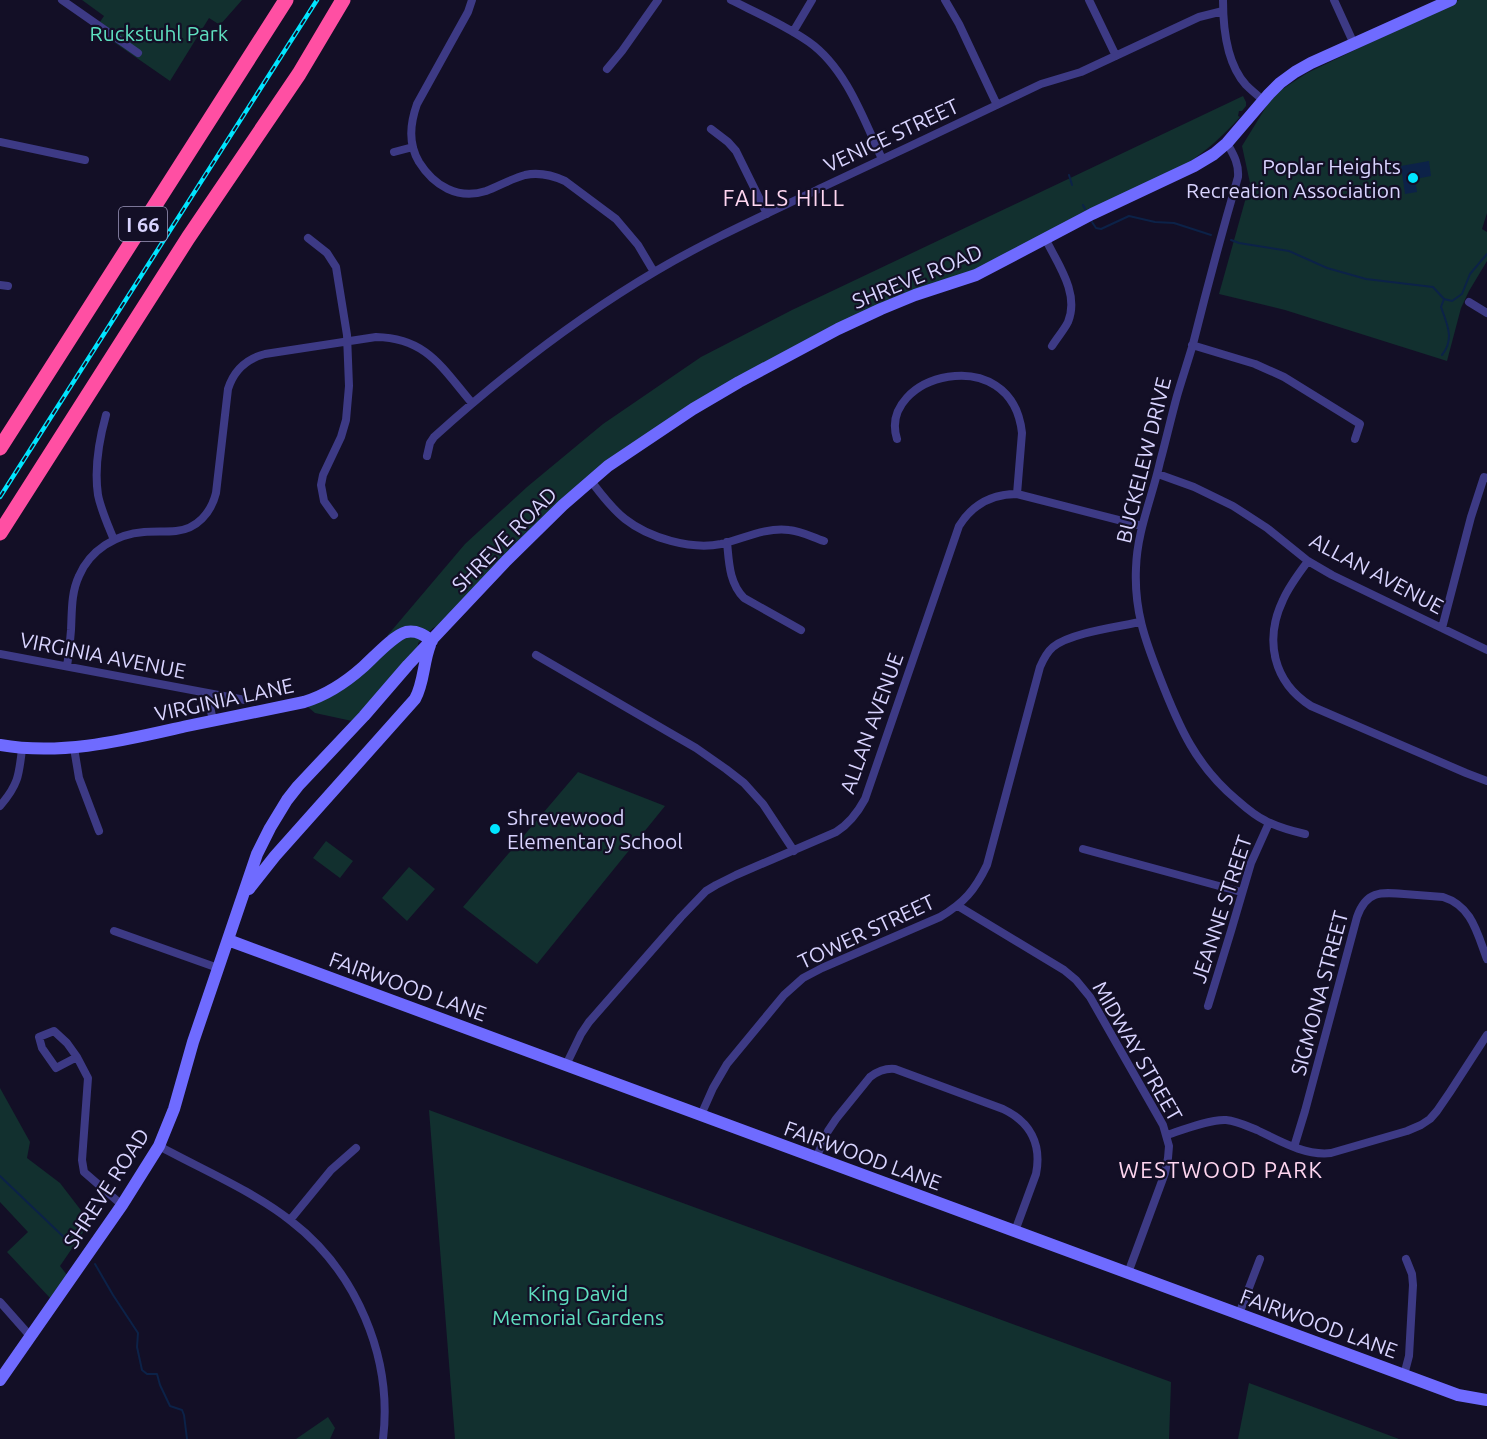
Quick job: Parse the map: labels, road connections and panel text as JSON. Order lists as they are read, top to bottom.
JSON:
{
  "streets": {
    "highway": ["I 66"],
    "main road": ["SHREVE ROAD", "VIRGINIA LANE", "FAIRWOOD LANE"],
    "street": [
      "VENICE STREET",
      "BUCKELEW DRIVE",
      "ALLAN AVENUE",
      "VIRGINIA AVENUE",
      "JEANNE STREET",
      "TOWER STREET",
      "SIGMONA STREET",
      "MIDWAY STREET"
    ]
  },
  "crossings": [
    ["SHREVE ROAD", "BUCKELEW DRIVE"],
    ["SHREVE ROAD", "VIRGINIA LANE"],
    ["SHREVE ROAD", "FAIRWOOD LANE"],
    ["BUCKELEW DRIVE", "ALLAN AVENUE"],
    ["BUCKELEW DRIVE", "JEANNE STREET"],
    ["BUCKELEW DRIVE", "TOWER STREET"],
    ["ALLAN AVENUE", "FAIRWOOD LANE"],
    ["VIRGINIA AVENUE", "VIRGINIA LANE"],
    ["TOWER STREET", "FAIRWOOD LANE"],
    ["TOWER STREET", "MIDWAY STREET"],
    ["FAIRWOOD LANE", "MIDWAY STREET"]
  ],
  "districts": ["FALLS HILL", "WESTWOOD PARK"],
  "parks": ["Ruckstuhl Park", "King David Memorial Gardens"],
  "places": ["Poplar Heights Recreation Association", "Shrevewood Elementary School"]
}
